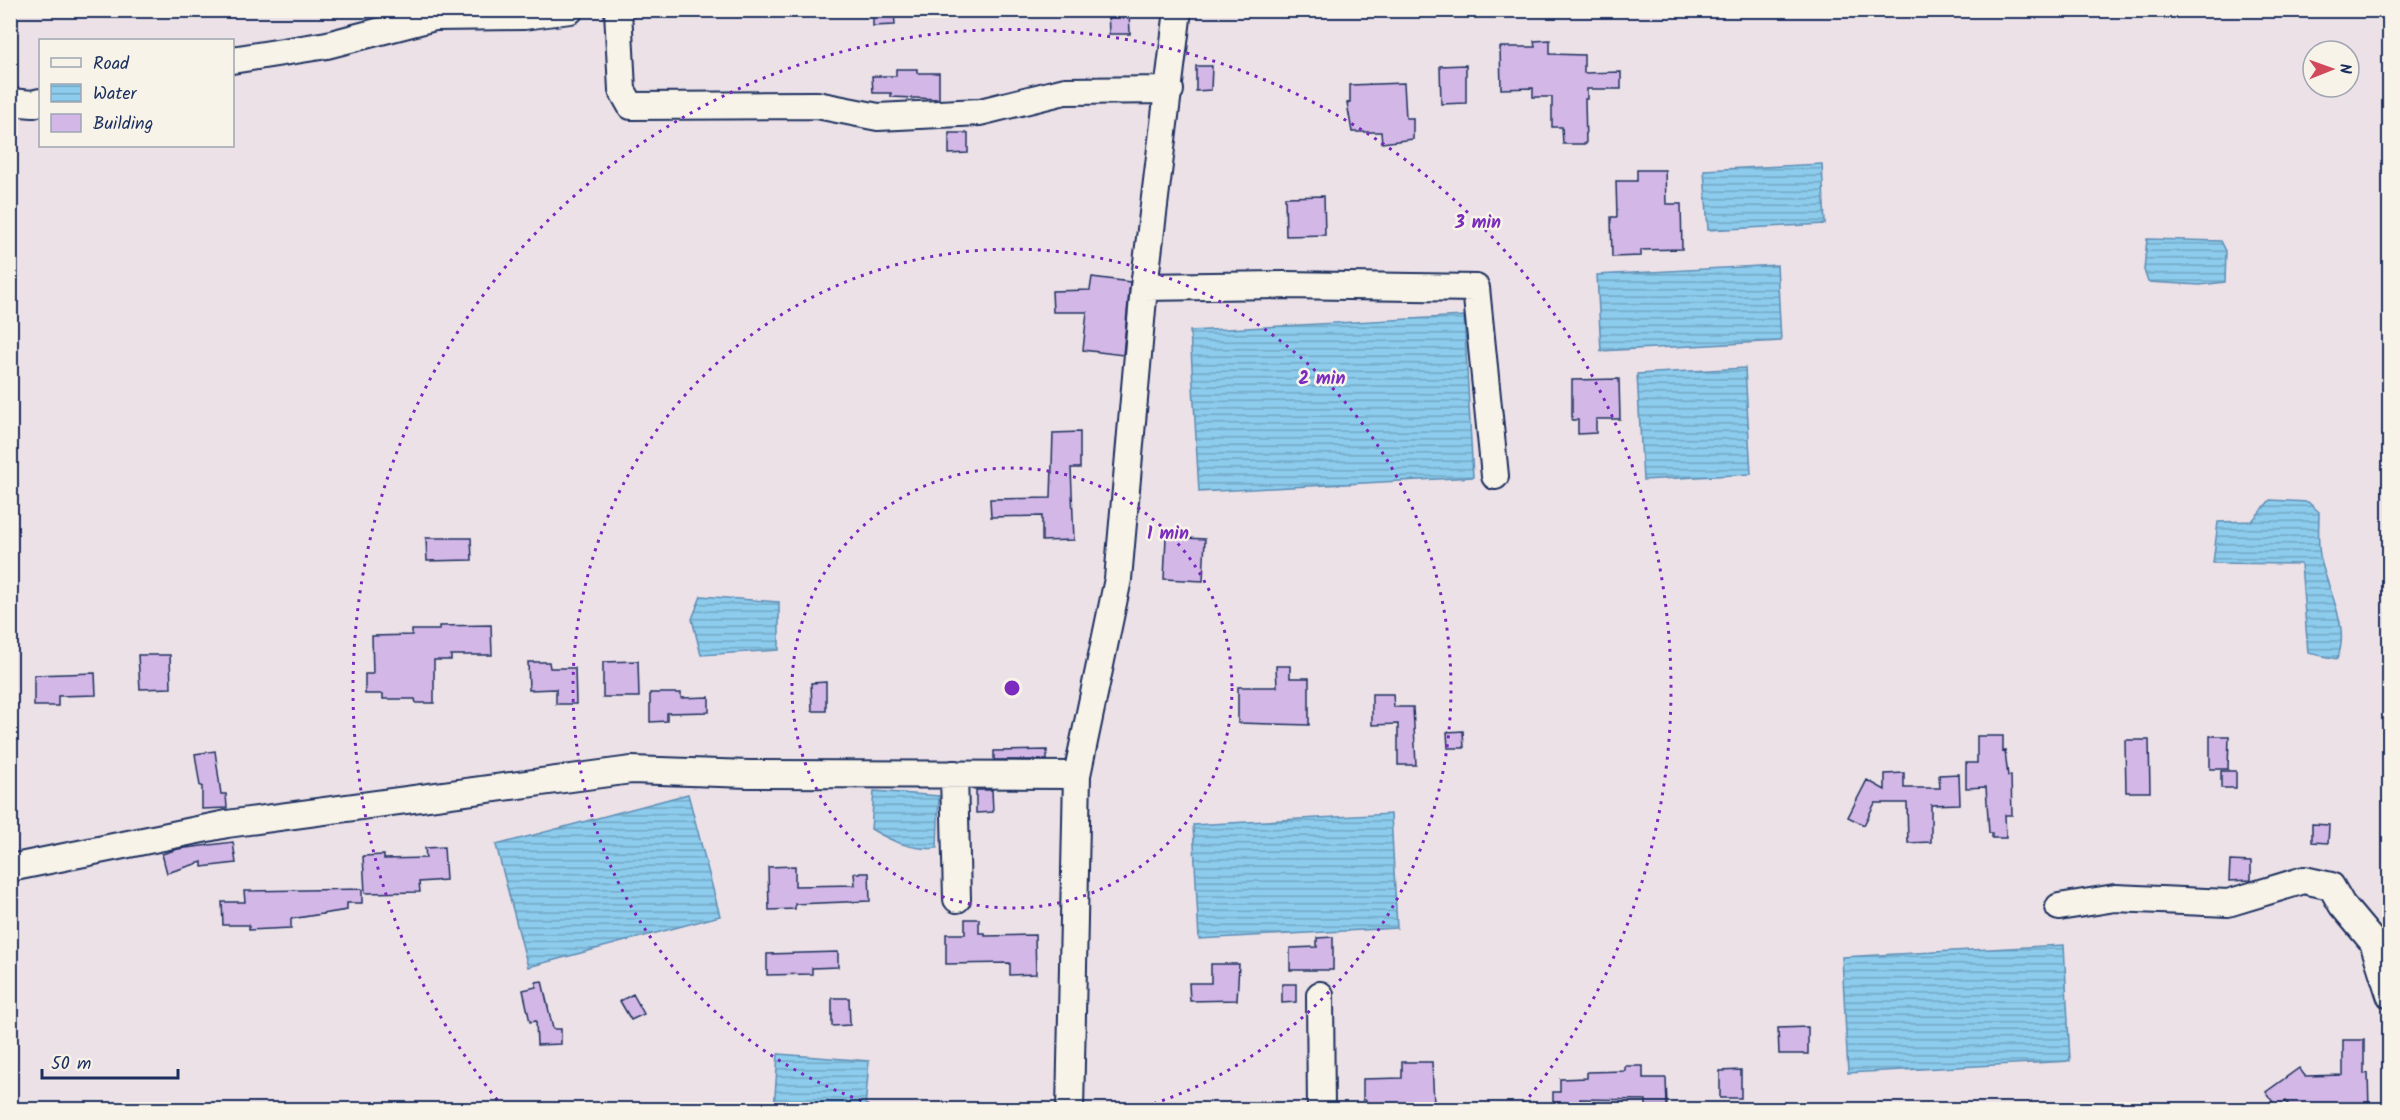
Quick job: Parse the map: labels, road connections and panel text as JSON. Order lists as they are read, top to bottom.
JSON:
{
  "legend": ["Road", "Water", "Building"],
  "scale_bar": "50 m",
  "north": "right",
  "rings": ["3 min", "2 min", "1 min"]
}
